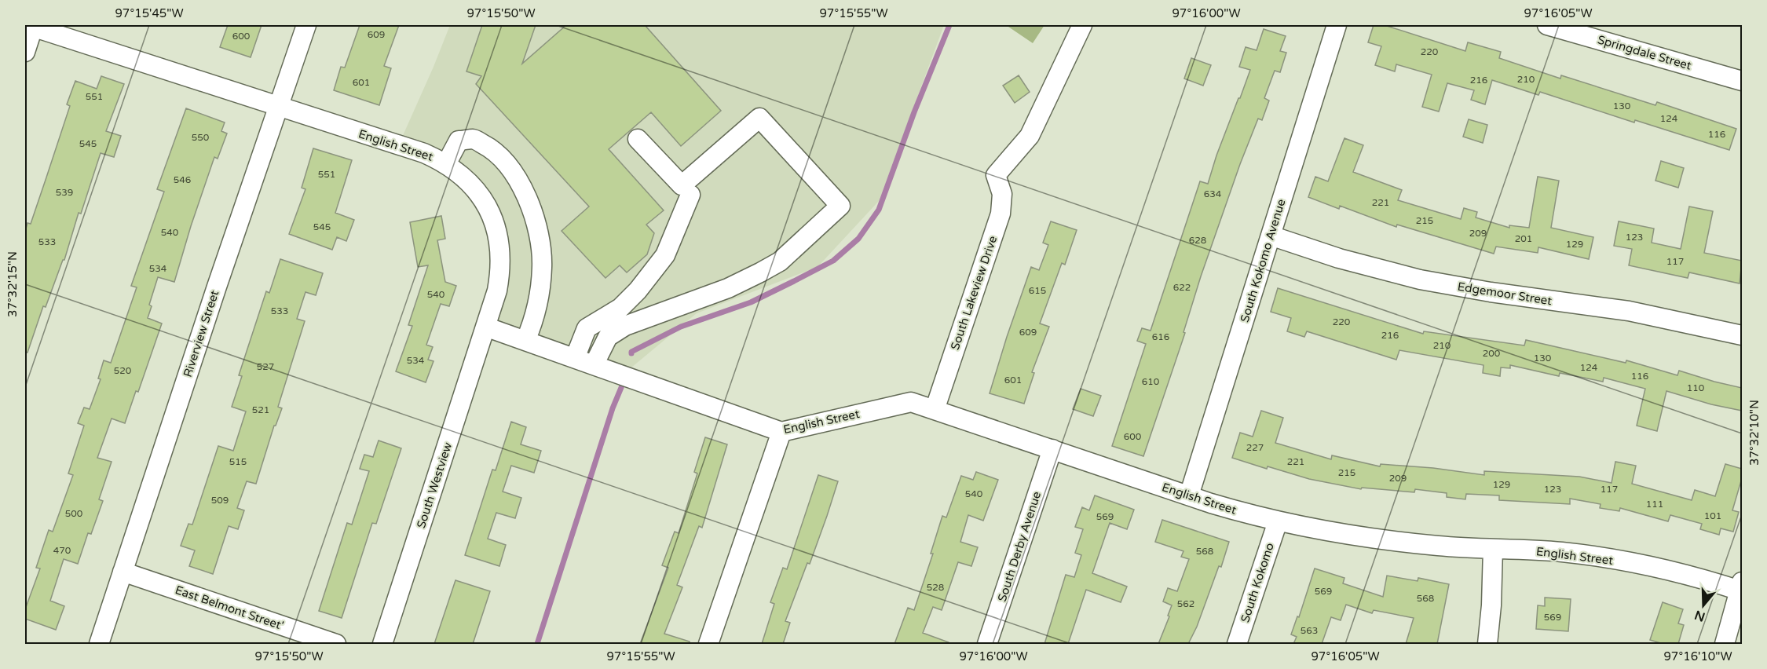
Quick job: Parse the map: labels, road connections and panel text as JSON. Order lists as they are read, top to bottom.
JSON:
{
  "streets": {
    "street": [
      "Springdale Street",
      "English Street",
      "South Kokomo Avenue",
      "South Lakeview Drive",
      "Edgemoor Street",
      "Riverview Street",
      "South Westview",
      "South Derby Avenue",
      "South Kokomo",
      "East Belmont Street'"
    ]
  },
  "crossings": [
    ["English Street", "South Kokomo Avenue"],
    ["English Street", "South Lakeview Drive"],
    ["English Street", "Riverview Street"],
    ["English Street", "South Westview"],
    ["English Street", "South Derby Avenue"],
    ["English Street", "South Kokomo"],
    ["South Kokomo Avenue", "Edgemoor Street"],
    ["Riverview Street", "East Belmont Street'"]
  ],
  "house_numbers": [
    "609",
    "600",
    "220",
    "210",
    "216",
    "601",
    "551",
    "130",
    "124",
    "116",
    "550",
    "545",
    "551",
    "546",
    "539",
    "634",
    "221",
    "215",
    "545",
    "540",
    "209",
    "123",
    "201",
    "628",
    "533",
    "129",
    "117",
    "534",
    "622",
    "615",
    "540",
    "533",
    "220",
    "609",
    "216",
    "616",
    "210",
    "200",
    "130",
    "534",
    "527",
    "124",
    "520",
    "116",
    "601",
    "610",
    "110",
    "521",
    "600",
    "227",
    "515",
    "221",
    "215",
    "209",
    "129",
    "123",
    "117",
    "540",
    "509",
    "111",
    "500",
    "101",
    "569",
    "470",
    "568",
    "528",
    "569",
    "568",
    "562",
    "569",
    "563"
  ],
  "north": "bottom",
  "coordinates": [
    "97°15'45\"W",
    "97°15'50\"W",
    "97°15'55\"W",
    "97°16'00\"W",
    "97°16'05\"W",
    "37°32'15\"N",
    "37°32'10\"N",
    "97°16'10\"W"
  ]
}
